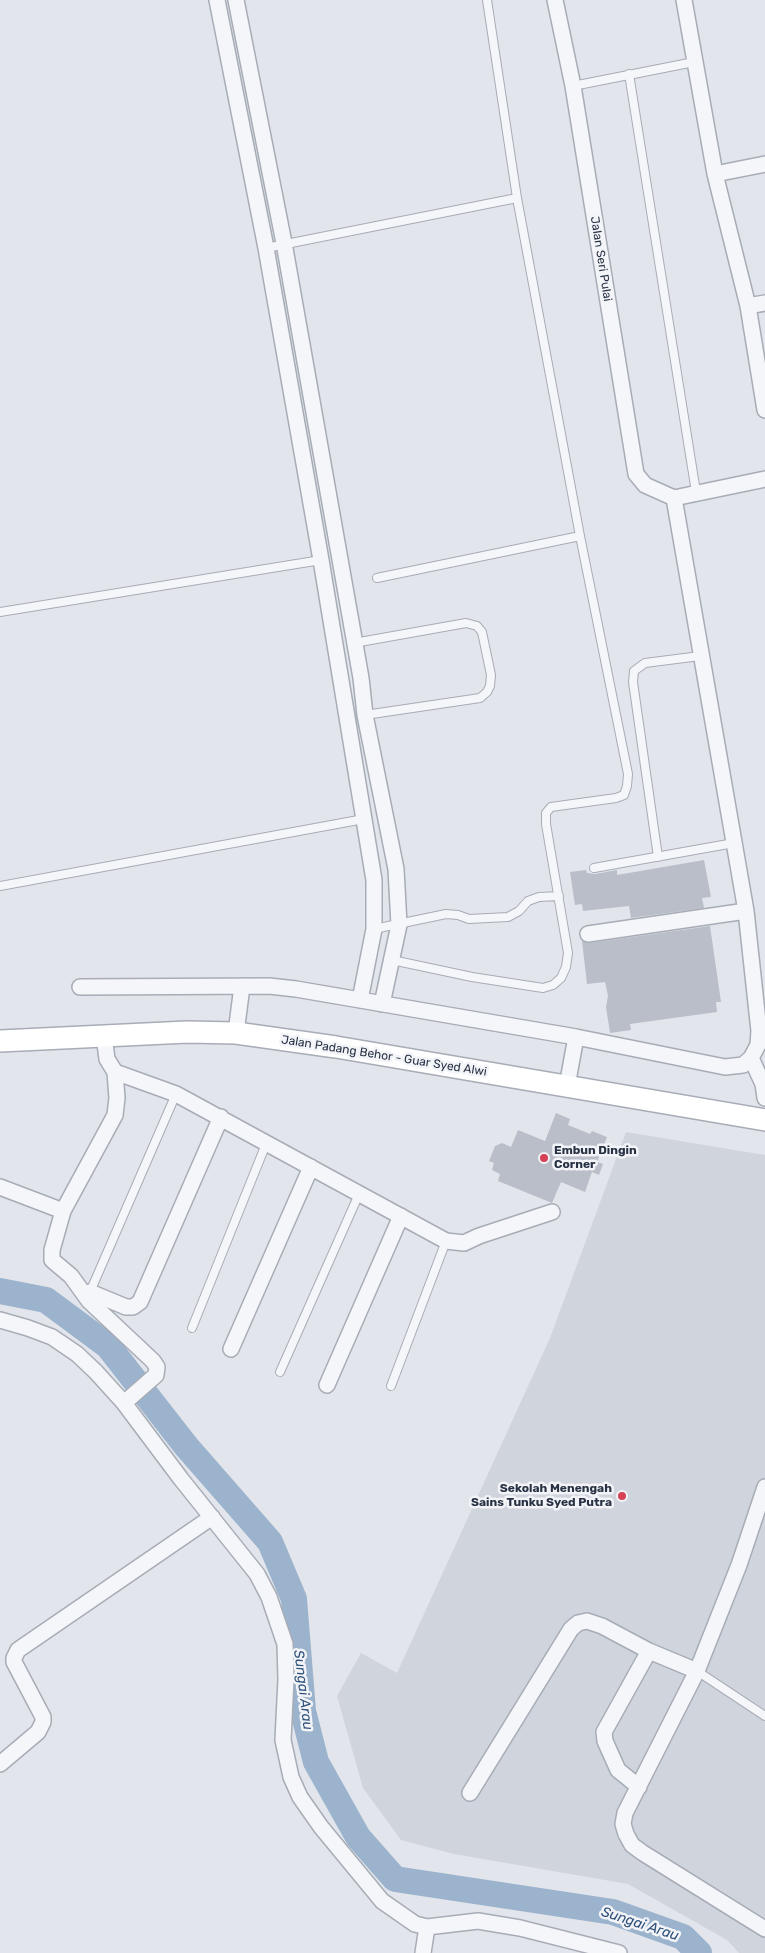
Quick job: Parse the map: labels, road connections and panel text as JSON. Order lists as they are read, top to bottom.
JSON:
{
  "streets": {
    "main road": ["Jalan Padang Behor - Guar Syed Alwi"],
    "street": ["Jalan Seri Pulai"]
  },
  "water": ["Sungai Arau"],
  "places": ["Embun Dingin Corner", "Sekolah Menengah Sains Tunku Syed Putra"]
}
